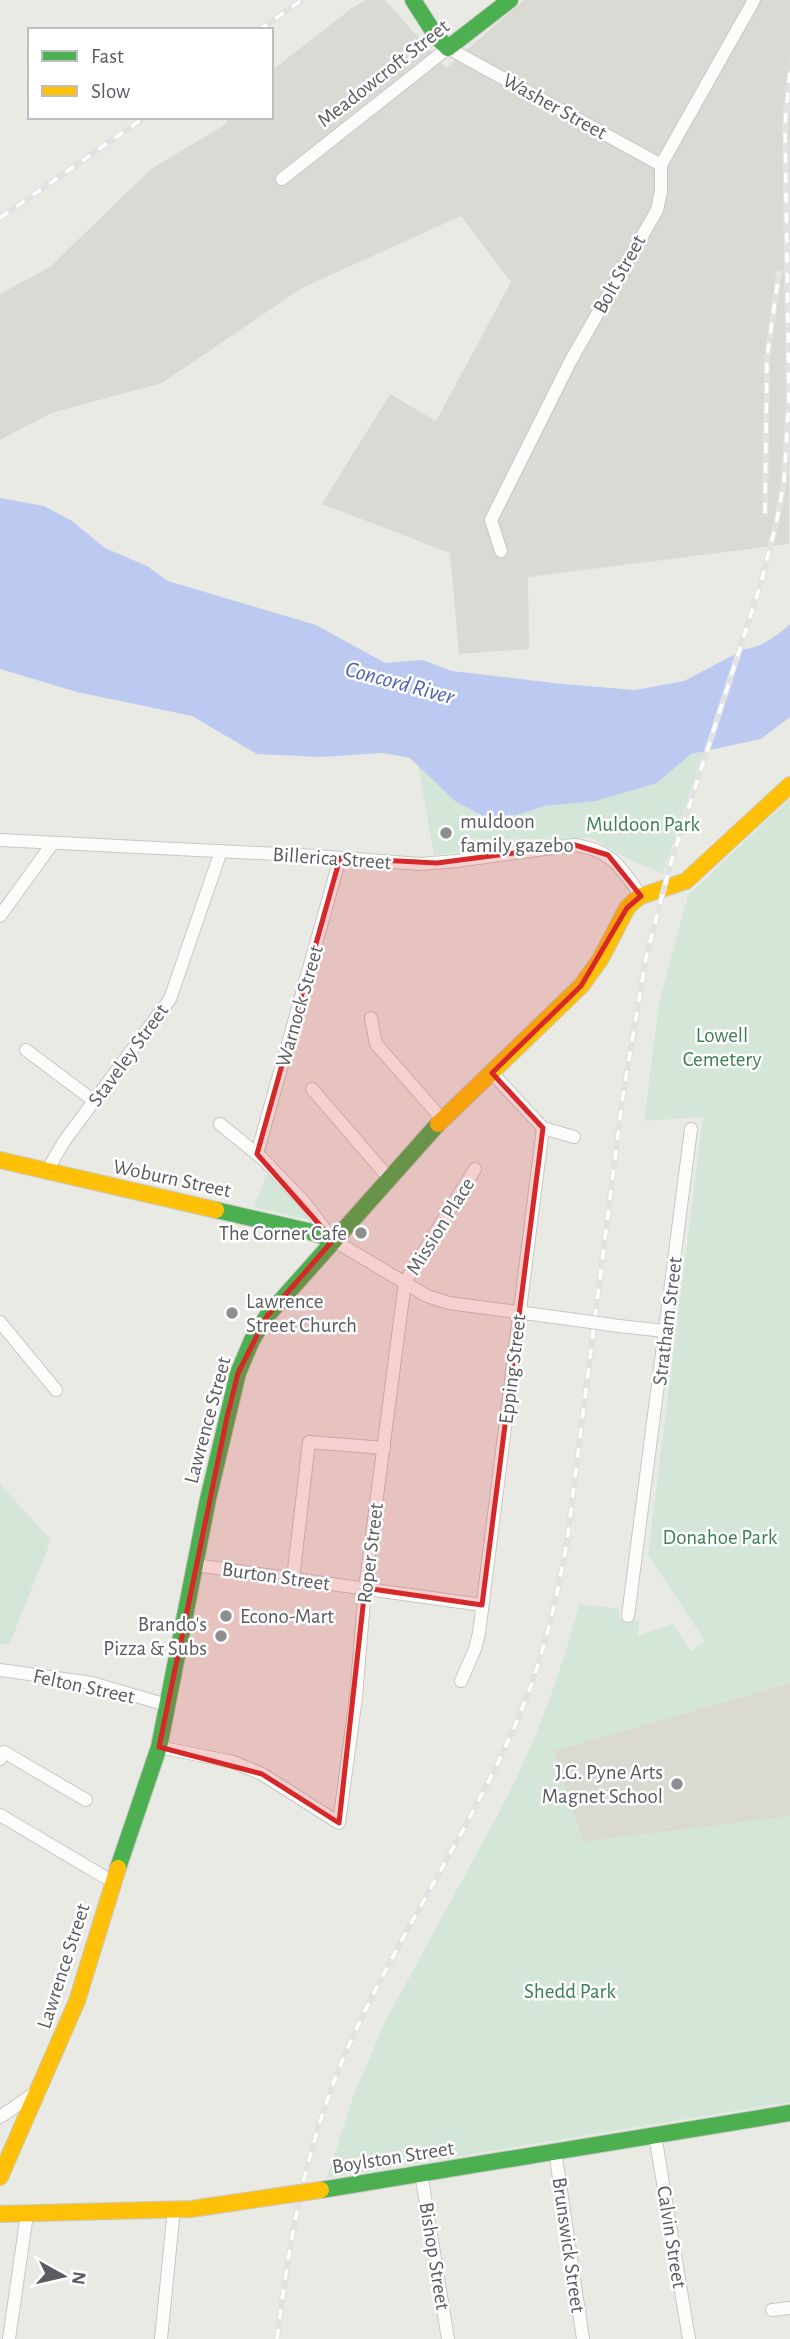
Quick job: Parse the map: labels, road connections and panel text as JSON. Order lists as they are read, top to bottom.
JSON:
{
  "streets": {
    "main road": [
      "Meadowcroft Street",
      "Woburn Street",
      "Lawrence Street",
      "Boylston Street"
    ],
    "street": [
      "Washer Street",
      "Bolt Street",
      "Billerica Street",
      "Warnock Street",
      "Staveley Street",
      "Mission Place",
      "Stratham Street",
      "Epping Street",
      "Roper Street",
      "Burton Street",
      "Felton Street",
      "Calvin Street",
      "Brunswick Street",
      "Bishop Street"
    ]
  },
  "crossings": [
    ["Meadowcroft Street", "Washer Street"],
    ["Washer Street", "Bolt Street"],
    ["Billerica Street", "Warnock Street"],
    ["Billerica Street", "Staveley Street"],
    ["Billerica Street", "Lawrence Street"],
    ["Staveley Street", "Woburn Street"],
    ["Woburn Street", "Lawrence Street"],
    ["Mission Place", "Roper Street"],
    ["Epping Street", "Burton Street"],
    ["Lawrence Street", "Roper Street"],
    ["Lawrence Street", "Burton Street"],
    ["Lawrence Street", "Felton Street"],
    ["Roper Street", "Burton Street"],
    ["Boylston Street", "Calvin Street"],
    ["Boylston Street", "Brunswick Street"],
    ["Boylston Street", "Bishop Street"]
  ],
  "water": ["Concord River"],
  "parks": [
    "Muldoon Park",
    "Lowell Cemetery",
    "Donahoe Park",
    "Shedd Park"
  ],
  "places": [
    "muldoon family gazebo",
    "The Corner Cafe",
    "Lawrence Street Church",
    "Econo-Mart",
    "Brando's Pizza & Subs",
    "J.G. Pyne Arts Magnet School"
  ],
  "legend": ["Fast", "Slow"],
  "north": "right"
}
